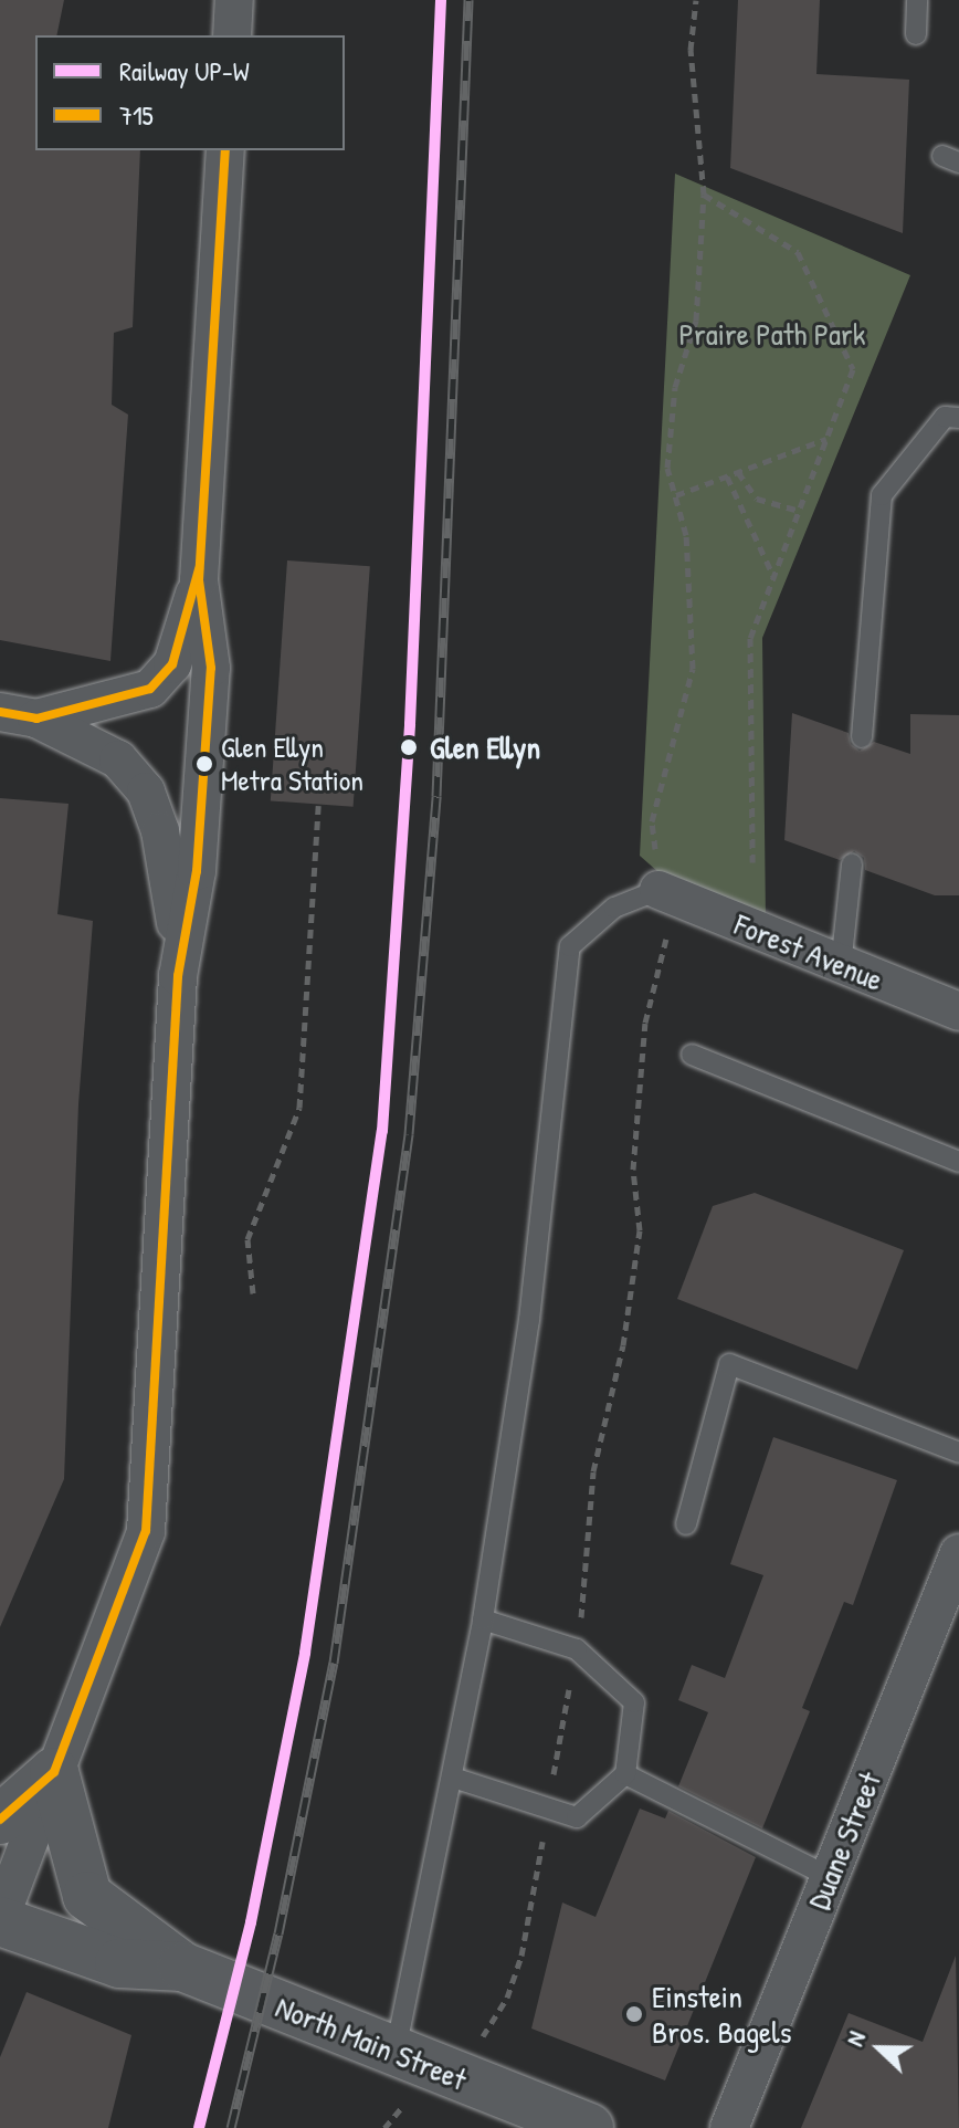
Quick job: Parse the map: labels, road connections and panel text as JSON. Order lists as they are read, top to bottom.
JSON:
{
  "streets": {
    "street": ["Forest Avenue", "Duane Street", "North Main Street"]
  },
  "parks": ["Praire Path Park"],
  "places": ["Glen Ellyn", "Glen Ellyn Metra Station", "Einstein Bros. Bagels"],
  "lines": ["rail line UP-W", "transit line 715"],
  "legend": ["Railway UP-W", "715"],
  "north": "left"
}
